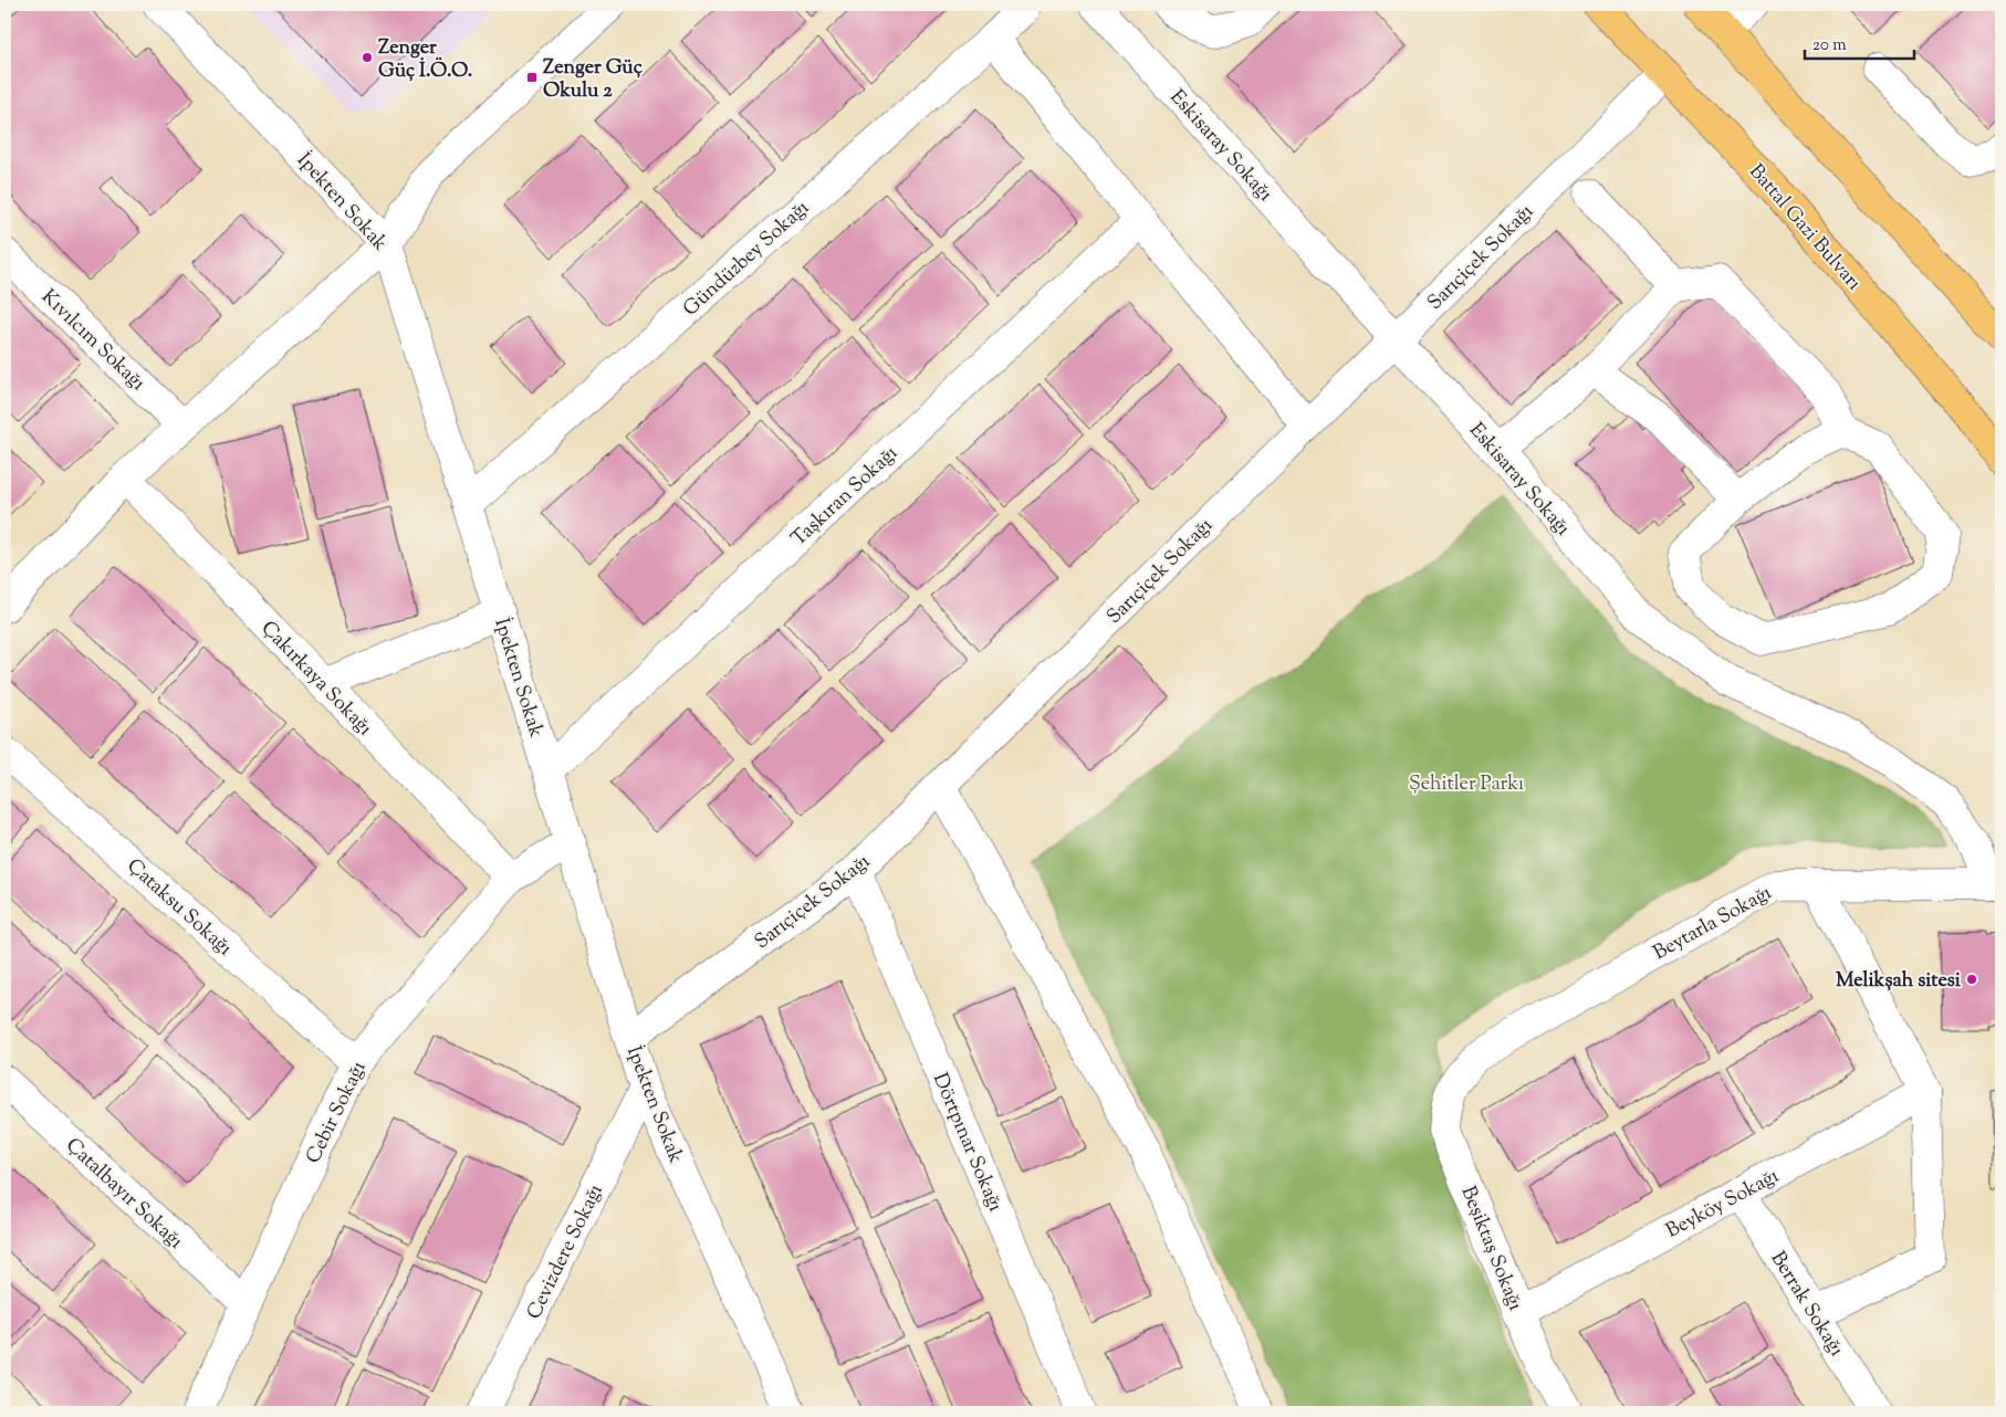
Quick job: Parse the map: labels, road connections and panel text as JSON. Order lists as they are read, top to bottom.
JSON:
{
  "streets": {
    "main road": ["Battal Gazi Bulvarı"],
    "street": [
      "Eskisaray Sokağı",
      "İpekten Sokak",
      "Sarıçiçek Sokağı",
      "Gündüzbey Sokağı",
      "Kıvılcım Sokağı",
      "Taşkıran Sokağı",
      "Çakırkaya Sokağı",
      "Çataksu Sokağı",
      "Beytarla Sokağı",
      "Cebir Sokağı",
      "Dörtpınar Sokağı",
      "Çatalbayır Sokağı",
      "Beyköy Sokağı",
      "Beşiktaş Sokağı",
      "Cevizdere Sokağı",
      "Berrak Sokağı"
    ]
  },
  "crossings": [
    ["Eskisaray Sokağı", "Sarıçiçek Sokağı"],
    ["Eskisaray Sokağı", "Beytarla Sokağı"],
    ["İpekten Sokak", "Sarıçiçek Sokağı"],
    ["İpekten Sokak", "Gündüzbey Sokağı"],
    ["İpekten Sokak", "Taşkıran Sokağı"],
    ["İpekten Sokak", "Cebir Sokağı"],
    ["İpekten Sokak", "Cevizdere Sokağı"],
    ["Battal Gazi Bulvarı", "Sarıçiçek Sokağı"],
    ["Sarıçiçek Sokağı", "Dörtpınar Sokağı"],
    ["Çakırkaya Sokağı", "Cebir Sokağı"],
    ["Çataksu Sokağı", "Cebir Sokağı"],
    ["Beytarla Sokağı", "Beşiktaş Sokağı"],
    ["Cebir Sokağı", "Çatalbayır Sokağı"],
    ["Beyköy Sokağı", "Beşiktaş Sokağı"],
    ["Beyköy Sokağı", "Berrak Sokağı"]
  ],
  "parks": ["Şehitler Parkı"],
  "places": {
    "other": ["Zenger Güç İ.Ö.O.", "Melikşah sitesi"],
    "transit": ["Zenger Güç Okulu 2"]
  },
  "scale_bar": "20 m"
}
